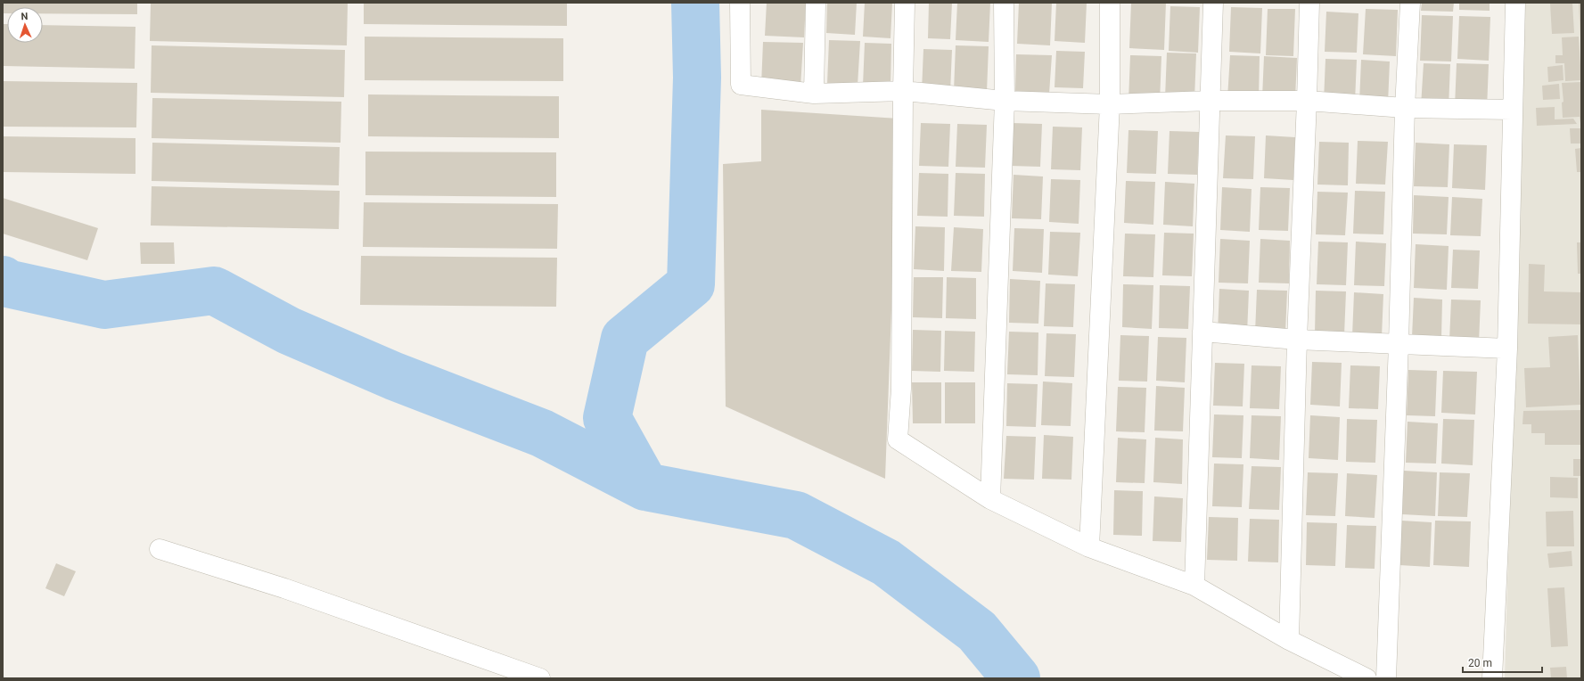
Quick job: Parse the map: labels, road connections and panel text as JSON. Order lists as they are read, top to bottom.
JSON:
{
  "scale_bar": "20 m",
  "north": "top"
}
